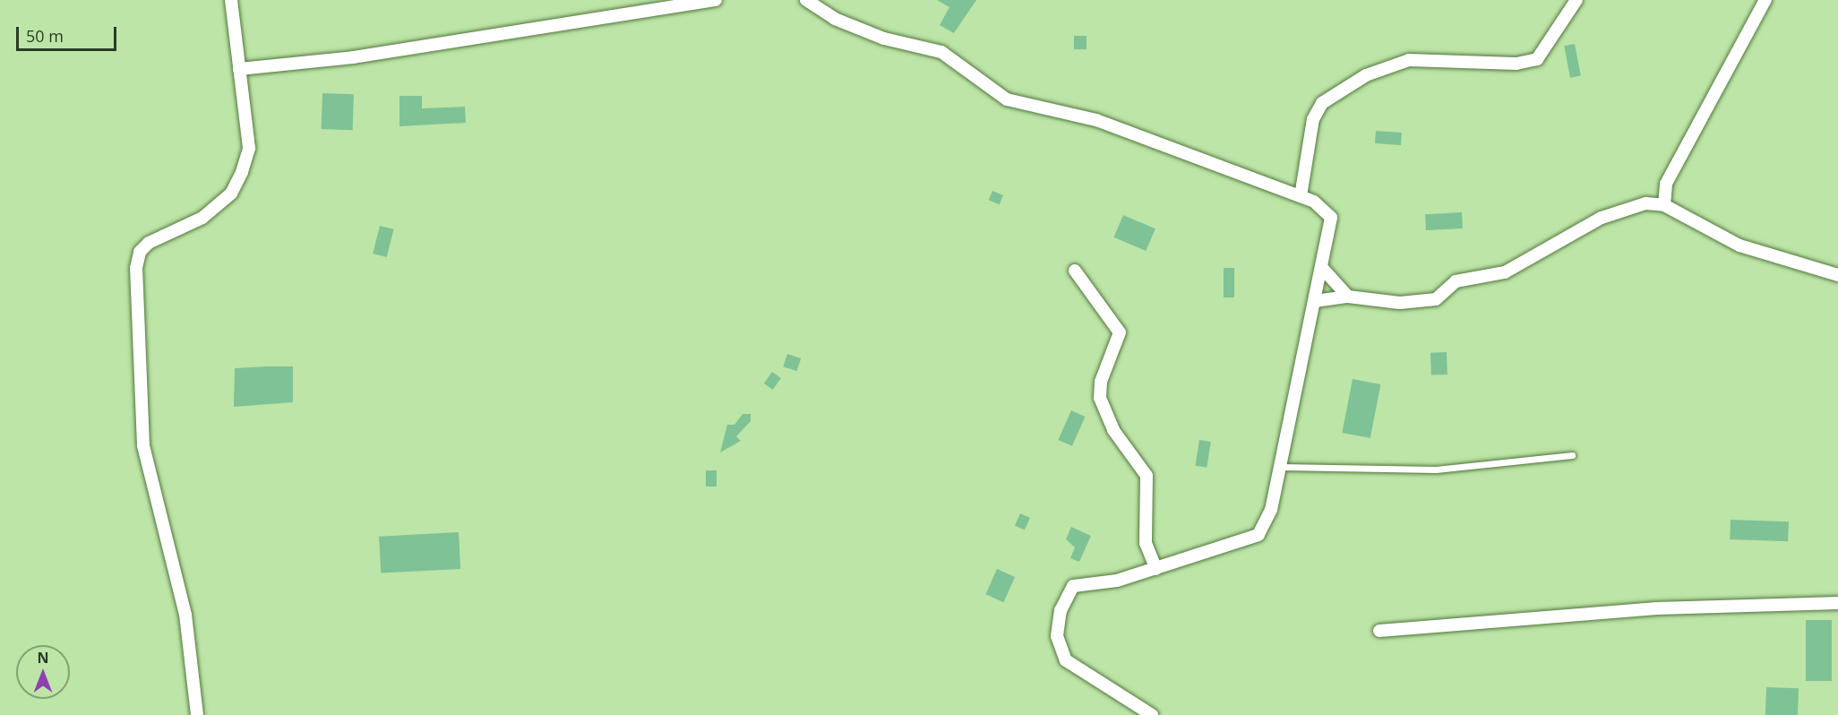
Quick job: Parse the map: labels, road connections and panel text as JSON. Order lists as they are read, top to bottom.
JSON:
{
  "scale_bar": "50 m",
  "north": "top"
}
